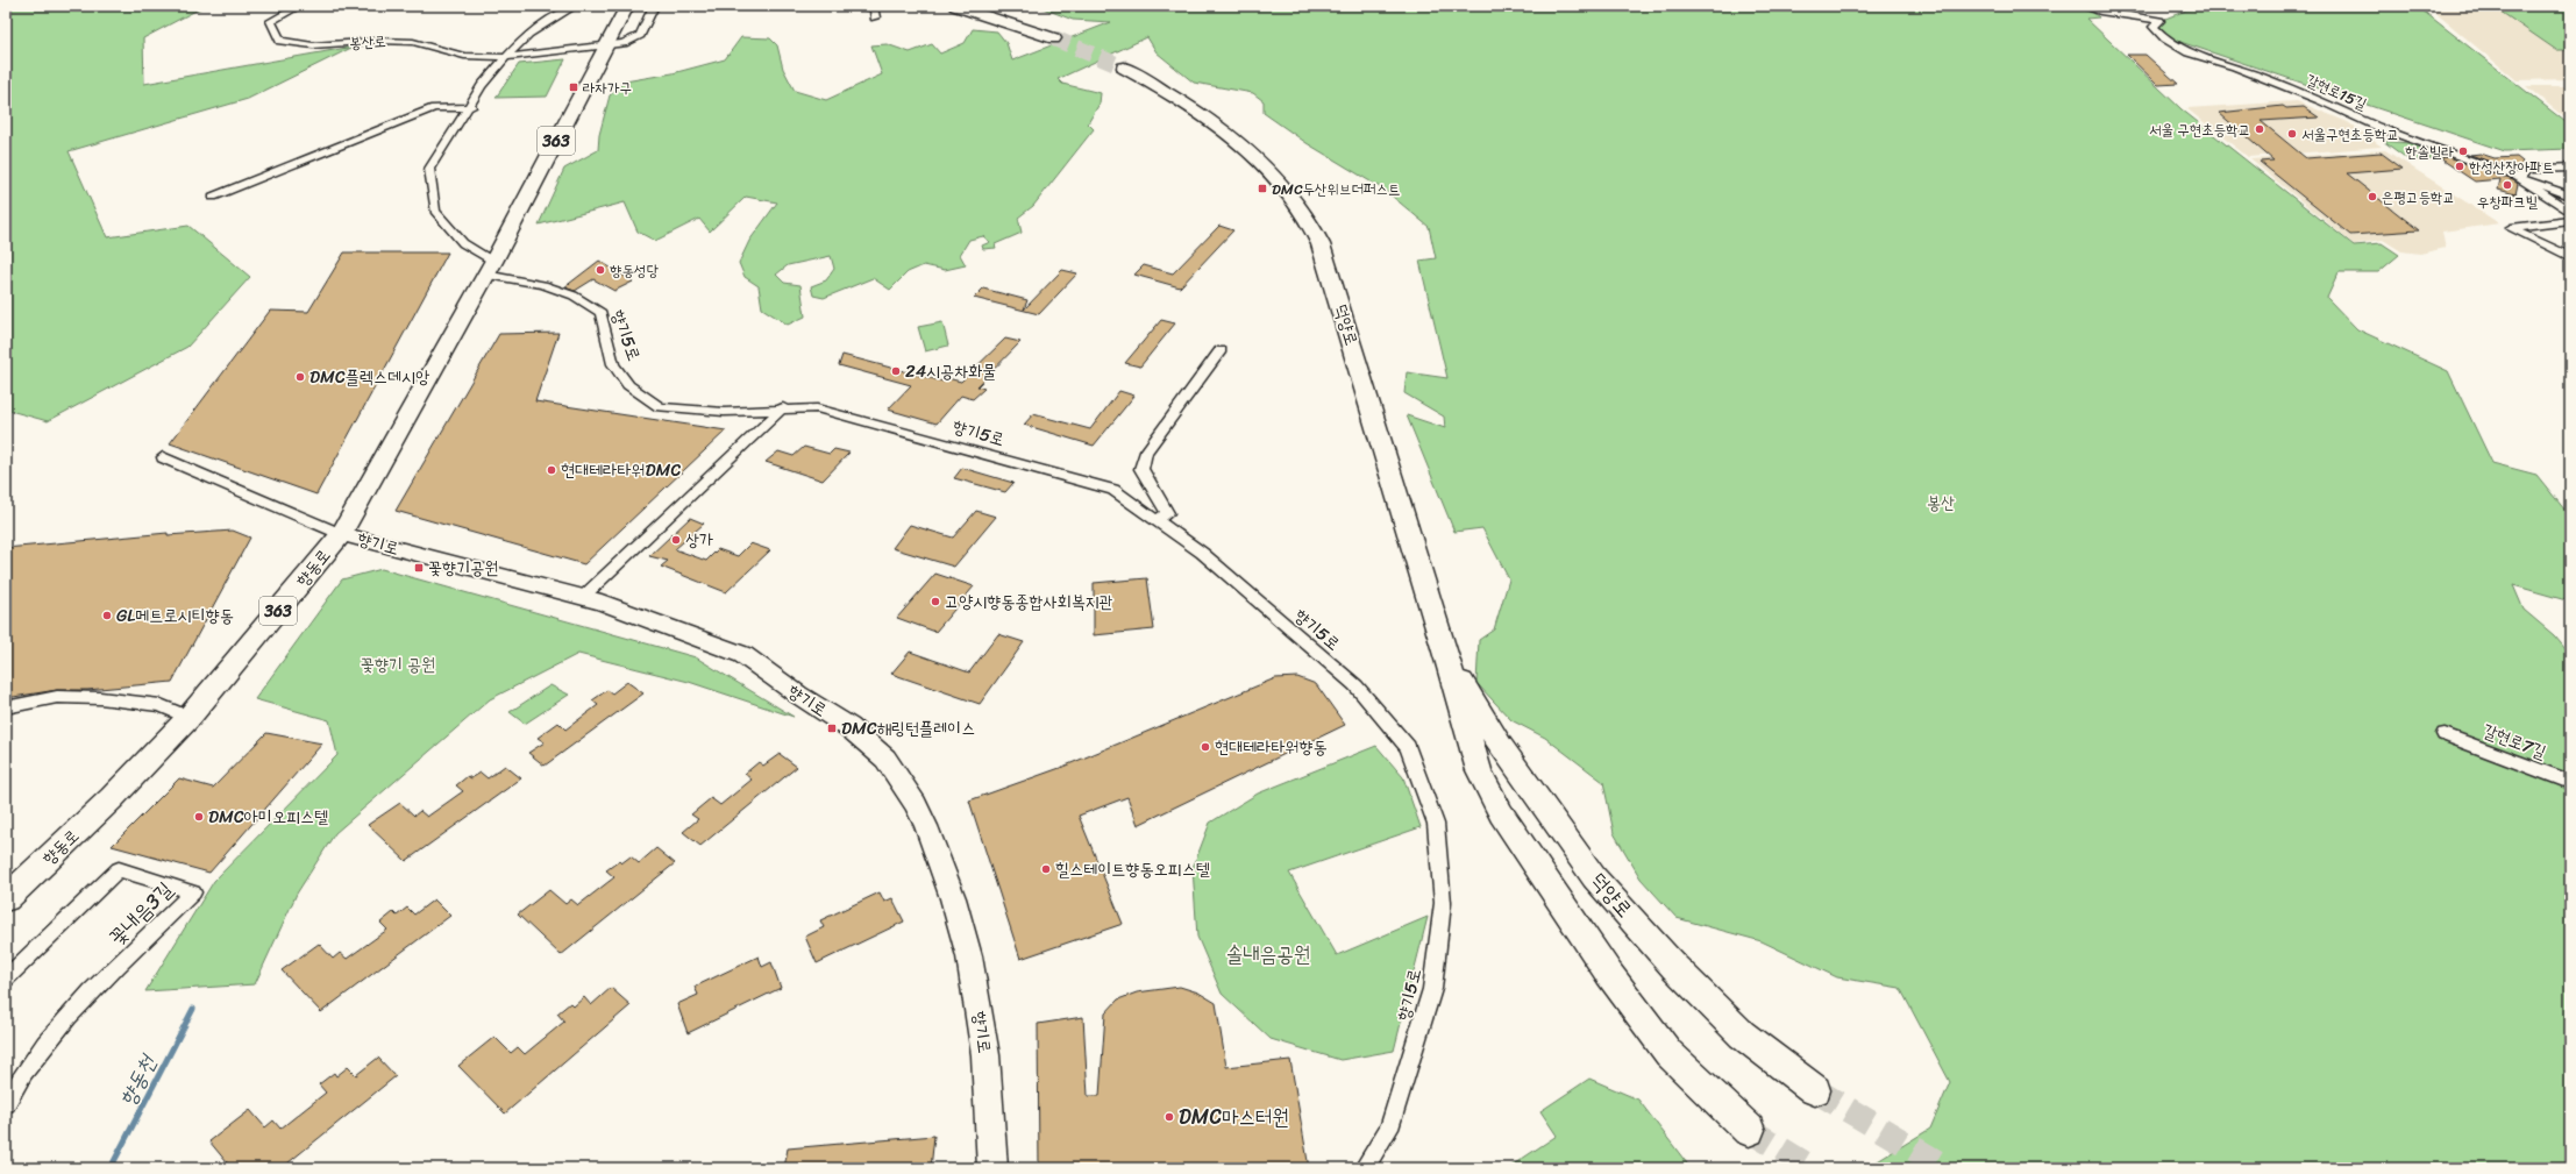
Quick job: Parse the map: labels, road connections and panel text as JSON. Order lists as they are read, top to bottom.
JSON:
{
  "streets": {
    "main road": [
      "363",
      "덕양로",
      "향기로",
      "향동로"
    ],
    "street": [
      "봉산로",
      "갈현로15길",
      "향기5로",
      "갈현로7길",
      "꽃내음3길"
    ]
  },
  "crossings": [
    ["봉산로", "363"],
    ["363", "향기5로"],
    ["363", "향동로"],
    ["향기5로", "향동로"],
    ["향기로", "향동로"]
  ],
  "water": ["향동천"],
  "parks": ["봉산", "꽃향기 공원", "솔내음공원"],
  "places": {
    "transit": [
      "라자가구",
      "DMC두산위브더퍼스트",
      "꽃향기공원",
      "DMC해링턴플레이스"
    ],
    "other": [
      "서울 구현초등학교",
      "서울구현초등학교",
      "한솔빌라",
      "한성산장아파트",
      "우창파크빌",
      "은평고등학교",
      "향동성당",
      "24시공차화물",
      "DMC플렉스데시앙",
      "현대테라타워DMC",
      "상가",
      "고양시향동종합사회복지관",
      "GL메트로시티향동",
      "현대테라타워향동",
      "DMC아미오피스텔",
      "힐스테이트향동오피스텔",
      "DMC마스터원"
    ]
  }
}
